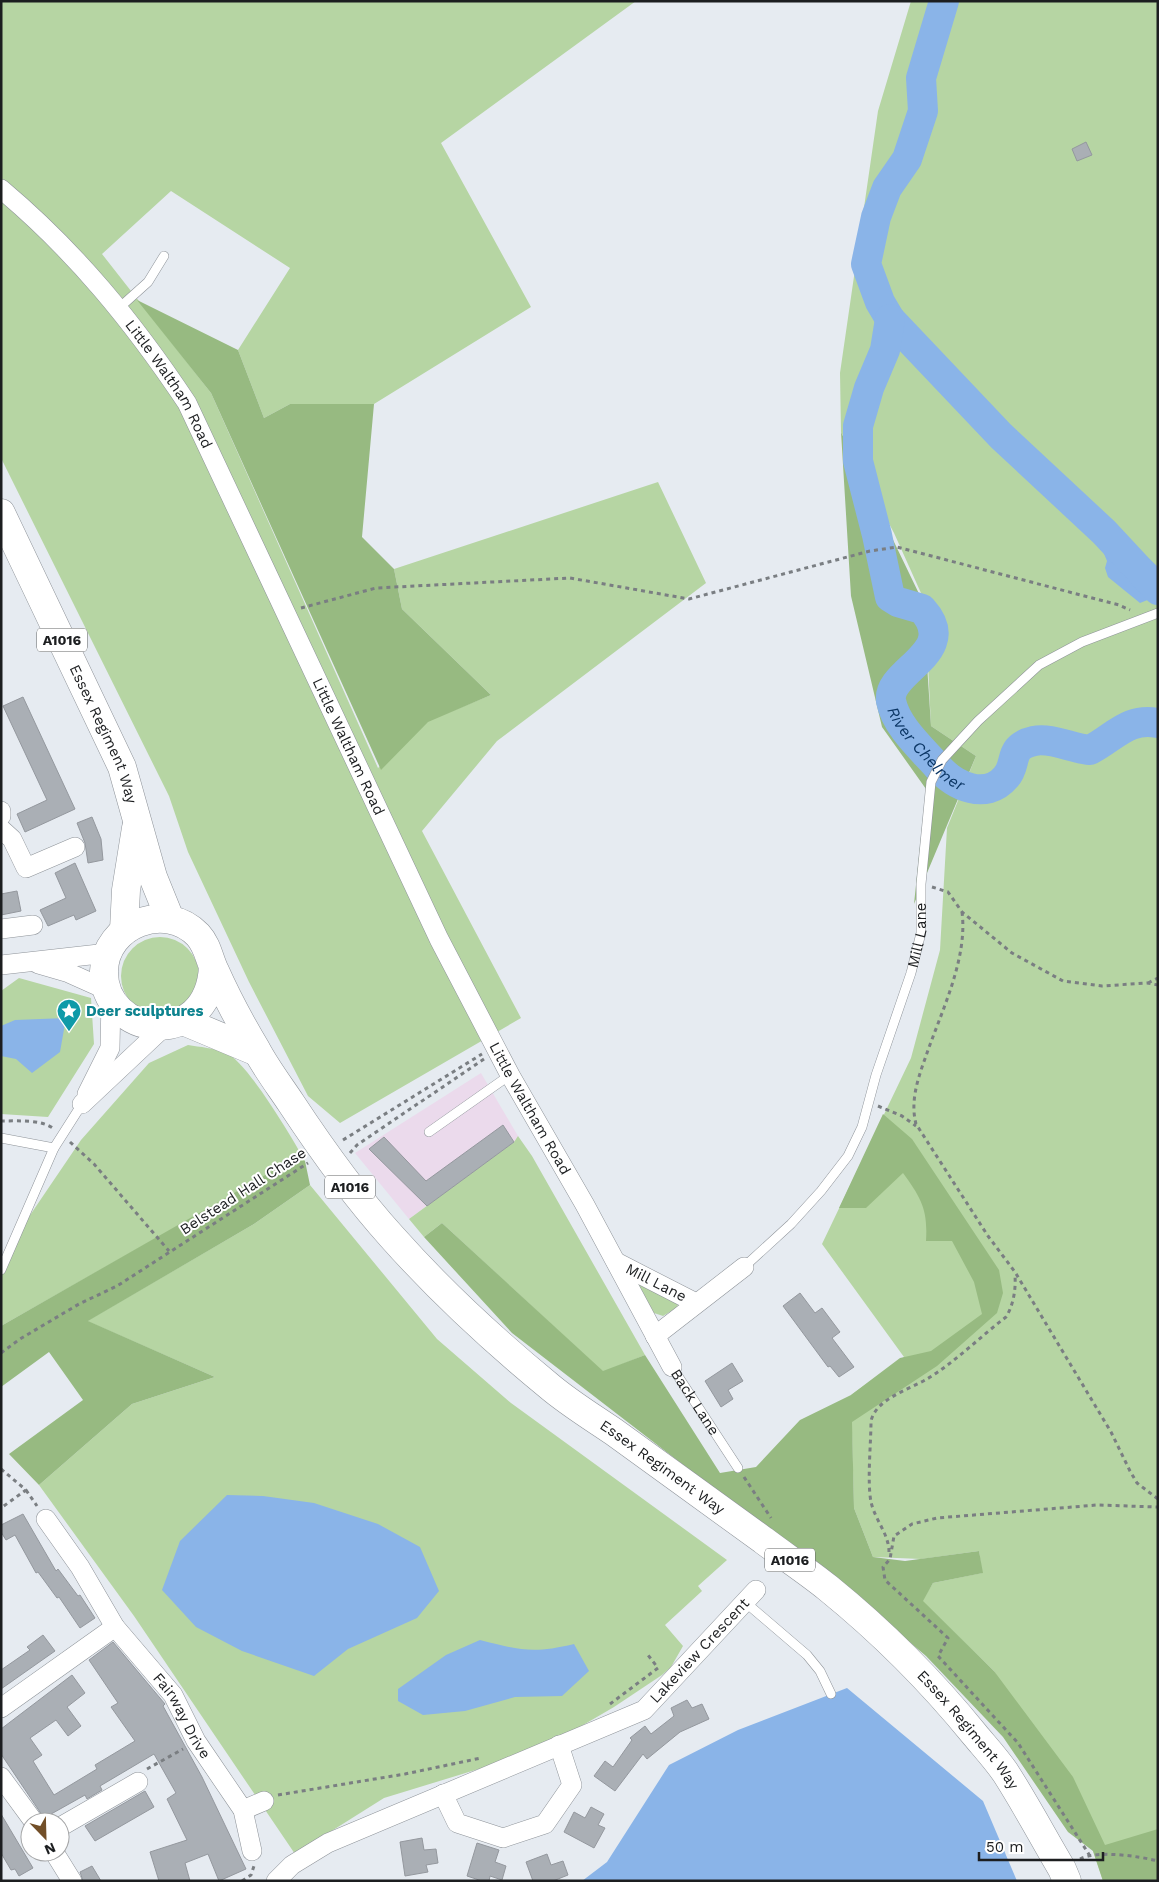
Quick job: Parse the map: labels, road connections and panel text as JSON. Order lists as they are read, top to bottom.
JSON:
{
  "streets": {
    "main road": ["A1016", "Essex Regiment Way"],
    "street": [
      "Little Waltham Road",
      "Mill Lane",
      "Back Lane",
      "Lakeview Crescent",
      "Fairway Drive"
    ],
    "path": ["Belstead Hall Chase"]
  },
  "crossings": [
    ["Little Waltham Road", "Mill Lane"],
    ["Little Waltham Road", "Belstead Hall Chase"],
    ["Little Waltham Road", "Back Lane"],
    ["Essex Regiment Way", "Belstead Hall Chase"],
    ["Mill Lane", "Back Lane"]
  ],
  "water": ["River Chelmer"],
  "places": {
    "place": ["Deer sculptures"]
  },
  "scale_bar": "50 m",
  "north": "bottom right"
}
